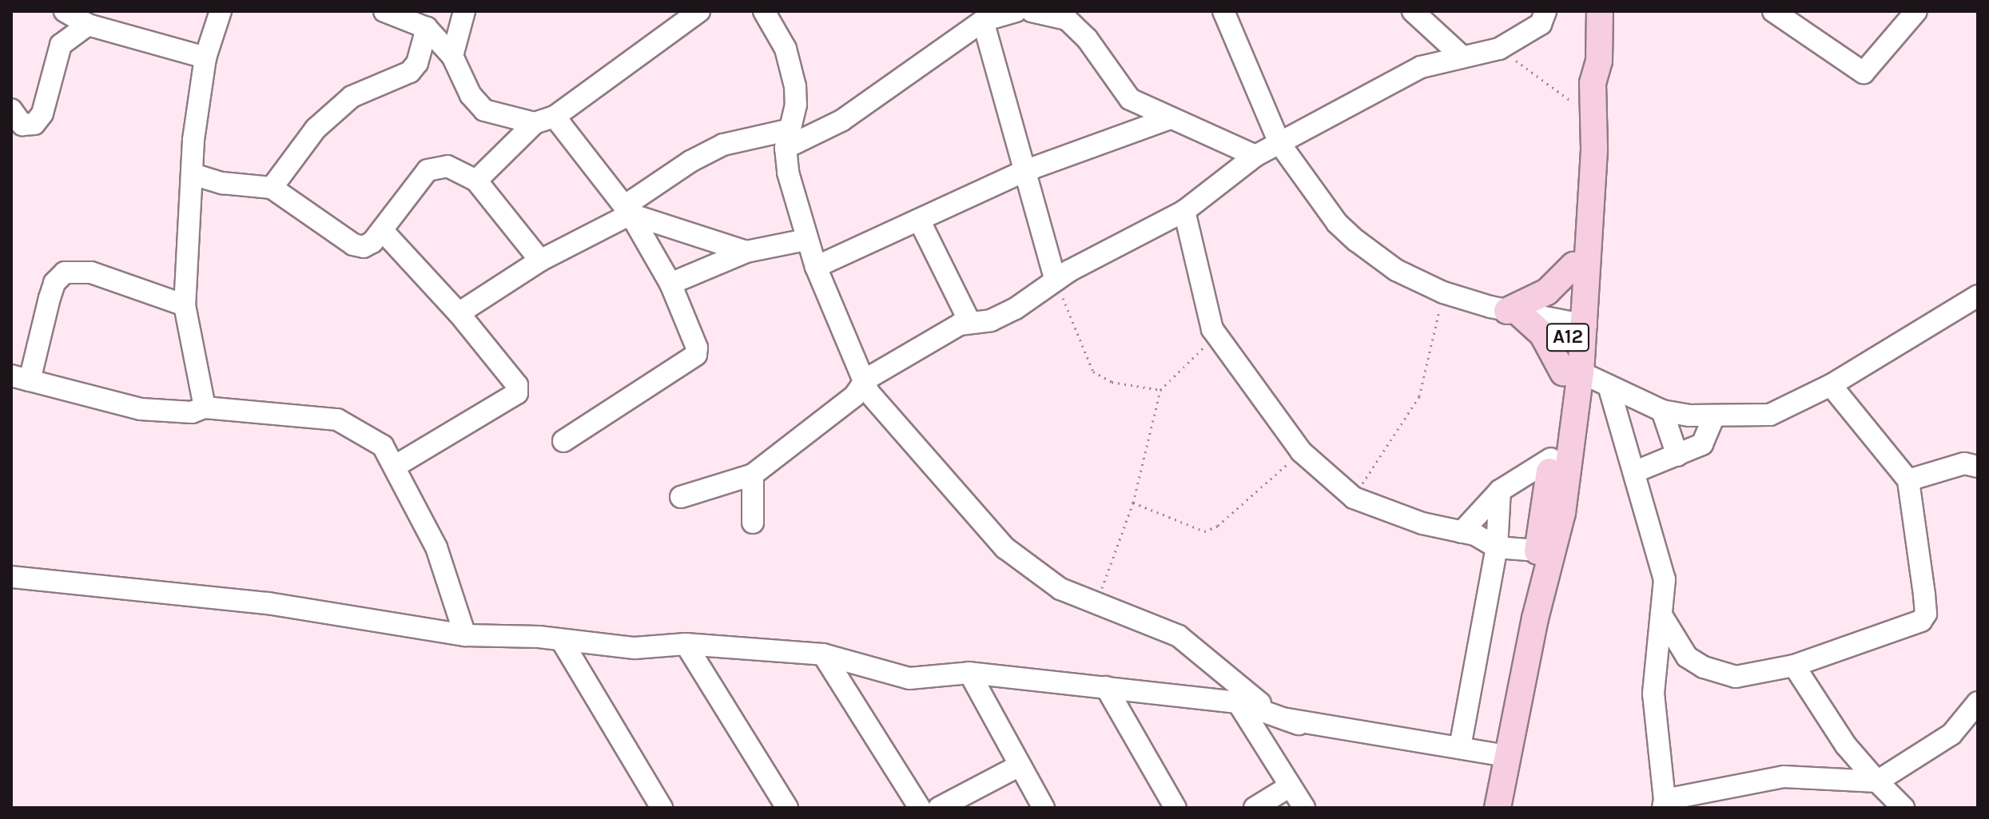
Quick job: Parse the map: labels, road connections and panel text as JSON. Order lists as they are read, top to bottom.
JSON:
{
  "streets": {
    "main road": ["A12"]
  }
}
